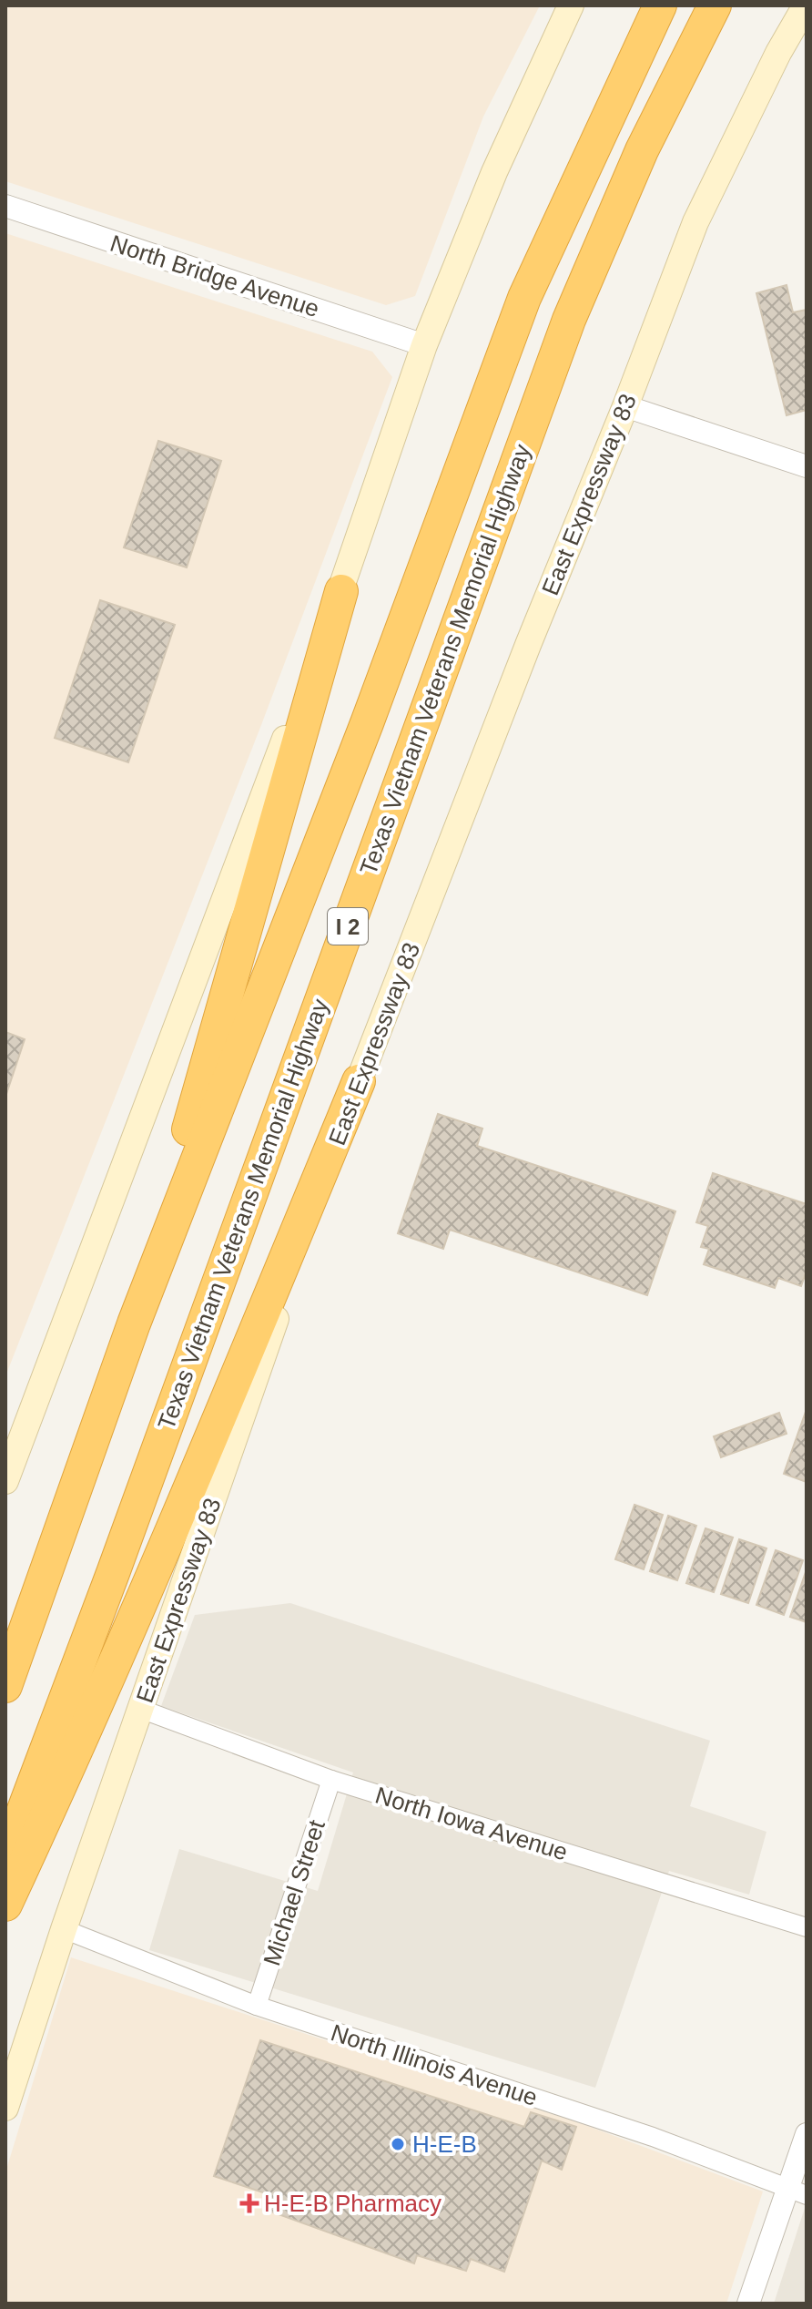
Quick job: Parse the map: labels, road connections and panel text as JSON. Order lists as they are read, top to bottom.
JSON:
{
  "streets": {
    "highway": ["Texas Vietnam Veterans Memorial Highway", "I 2"],
    "main road": ["East Expressway 83"],
    "street": [
      "North Bridge Avenue",
      "North Iowa Avenue",
      "Michael Street",
      "North Illinois Avenue"
    ]
  },
  "crossings": [
    ["East Expressway 83", "North Iowa Avenue"],
    ["East Expressway 83", "North Illinois Avenue"],
    ["North Iowa Avenue", "Michael Street"],
    ["Michael Street", "North Illinois Avenue"]
  ],
  "places": {
    "other": ["H-E-B"],
    "health": ["H-E-B Pharmacy"]
  }
}
